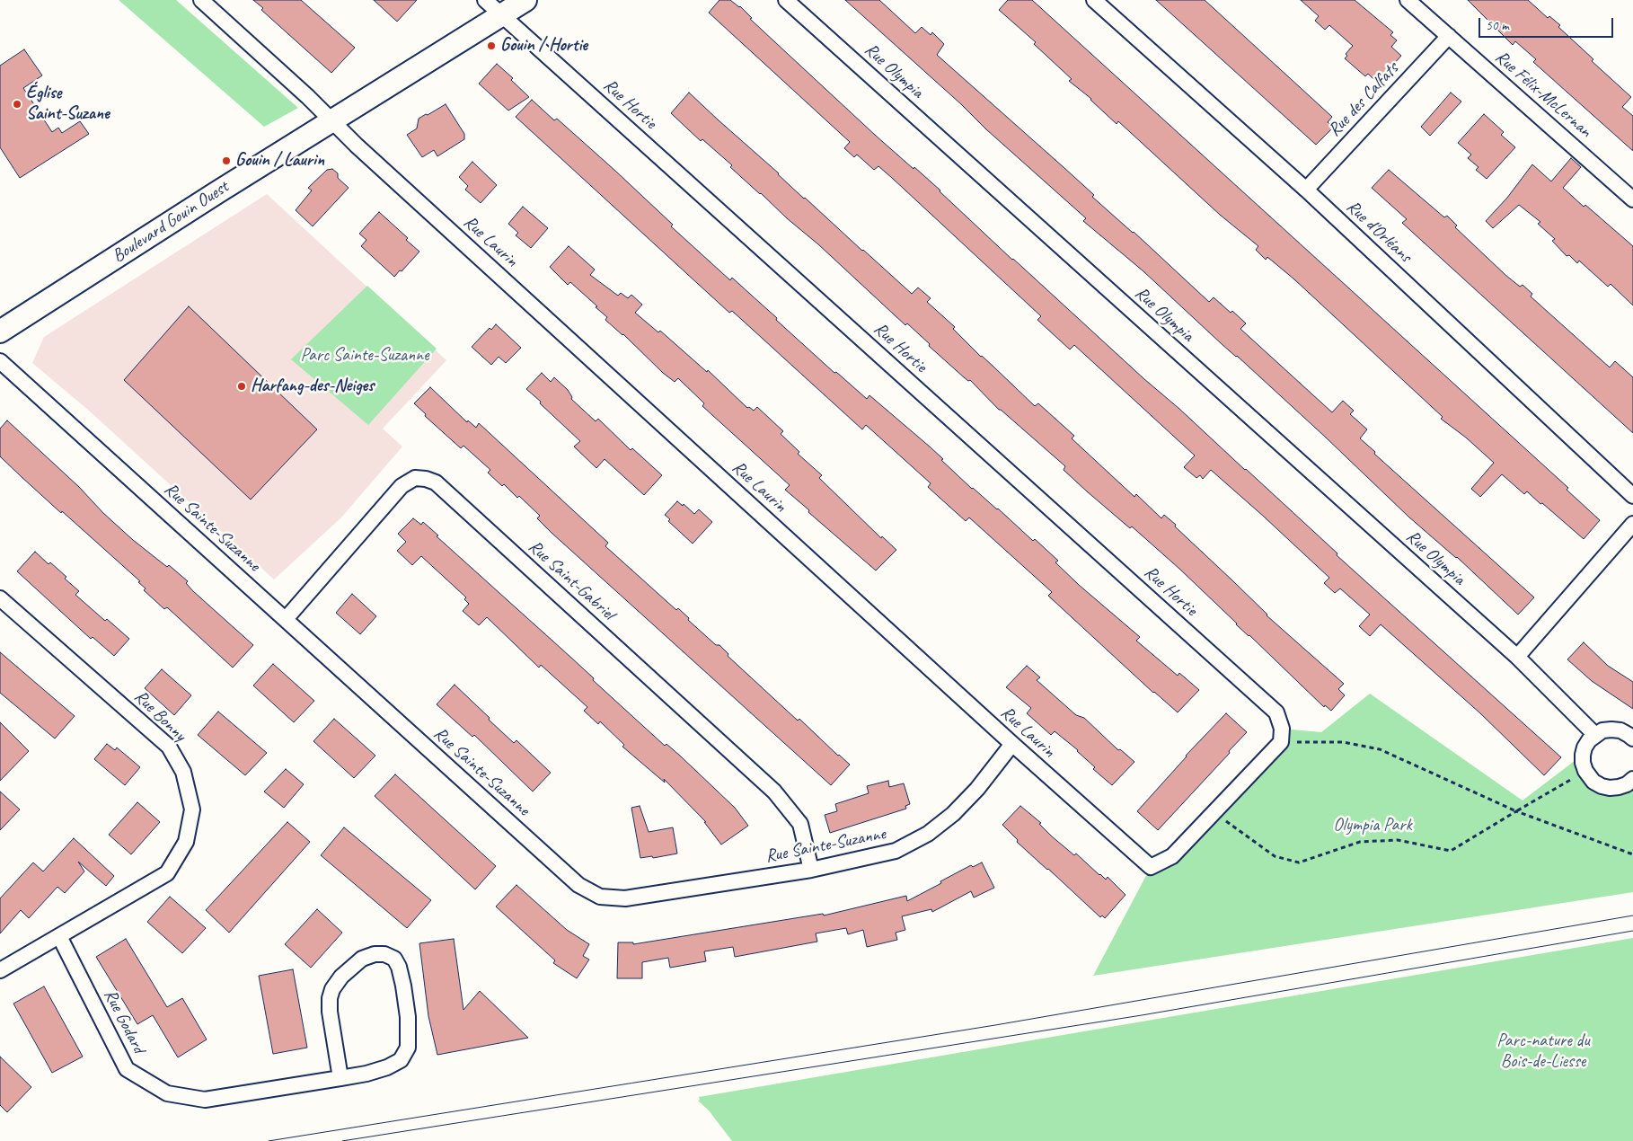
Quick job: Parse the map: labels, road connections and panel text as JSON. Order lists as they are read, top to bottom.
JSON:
{
  "streets": {
    "main road": ["Boulevard Gouin Ouest"],
    "street": [
      "Rue Olympia",
      "Rue Félix-McLernan",
      "Rue des Calfats",
      "Rue Hortie",
      "Rue d'Orléans",
      "Rue Laurin",
      "Rue Sainte-Suzanne",
      "Rue Saint-Gabriel",
      "Rue Bonny",
      "Rue Godard"
    ]
  },
  "crossings": [
    ["Rue Félix-McLernan", "Rue des Calfats"],
    ["Rue des Calfats", "Rue d'Orléans"],
    ["Rue Hortie", "Boulevard Gouin Ouest"],
    ["Rue Hortie", "Rue Laurin"],
    ["Boulevard Gouin Ouest", "Rue Laurin"],
    ["Rue Laurin", "Rue Sainte-Suzanne"],
    ["Rue Sainte-Suzanne", "Rue Saint-Gabriel"],
    ["Rue Bonny", "Rue Godard"]
  ],
  "parks": ["Parc Sainte-Suzanne", "Olympia Park", "Parc-nature du Bois-de-Liesse"],
  "places": [
    "Gouin / Hortie",
    "Église Saint-Suzane",
    "Gouin / Laurin",
    "Harfang-des-Neiges"
  ],
  "scale_bar": "50 m"
}
